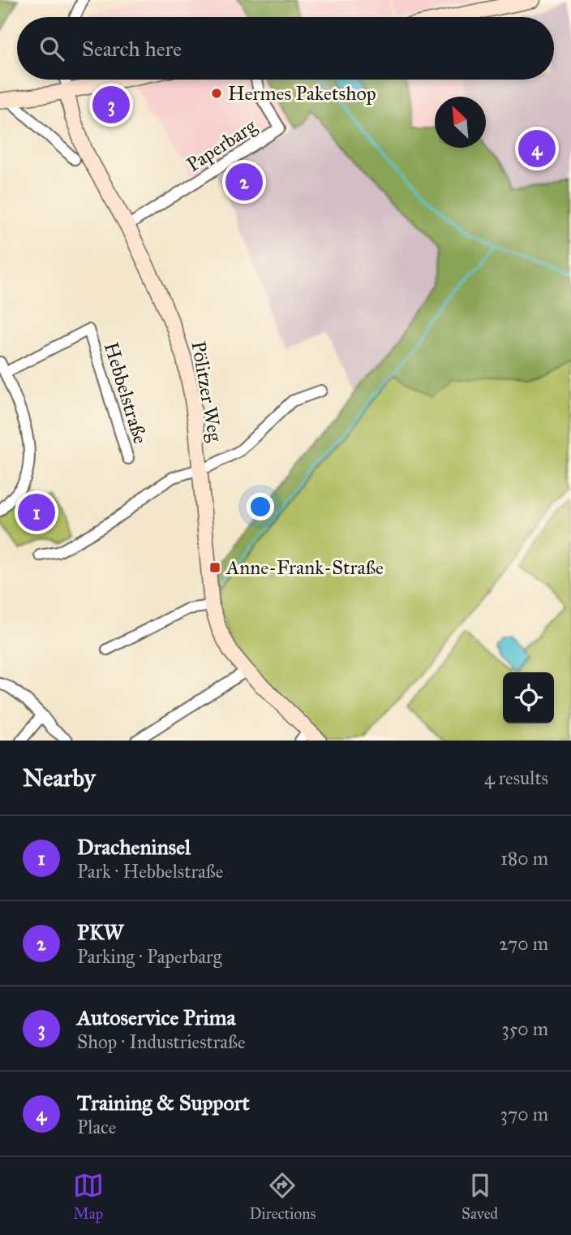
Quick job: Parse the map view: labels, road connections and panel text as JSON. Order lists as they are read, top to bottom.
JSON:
{
  "streets": {
    "main road": ["Pölitzer Weg"],
    "street": ["Paperbarg", "Hebbelstraße"]
  },
  "crossings": [
    ["Paperbarg", "Pölitzer Weg"]
  ],
  "places": {
    "other": ["Hermes Paketshop"],
    "transit": ["Anne-Frank-Straße"]
  },
  "north": "top left",
  "page": {
    "search": "Search here",
    "pins": [
      "3",
      "4",
      "2",
      "1"
    ],
    "heading": ["Nearby", "4 results"],
    "list": [
      {
        "mark": "1",
        "name": "Dracheninsel",
        "note": "Park · Hebbelstraße",
        "value": "180 m"
      },
      {
        "mark": "2",
        "name": "PKW",
        "note": "Parking · Paperbarg",
        "value": "270 m"
      },
      {
        "mark": "3",
        "name": "Autoservice Prima",
        "note": "Shop · Industriestraße",
        "value": "350 m"
      },
      {
        "mark": "4",
        "name": "Training & Support",
        "note": "Place",
        "value": "370 m"
      }
    ],
    "nav": ["Map", "Directions", "Saved"]
  }
}
